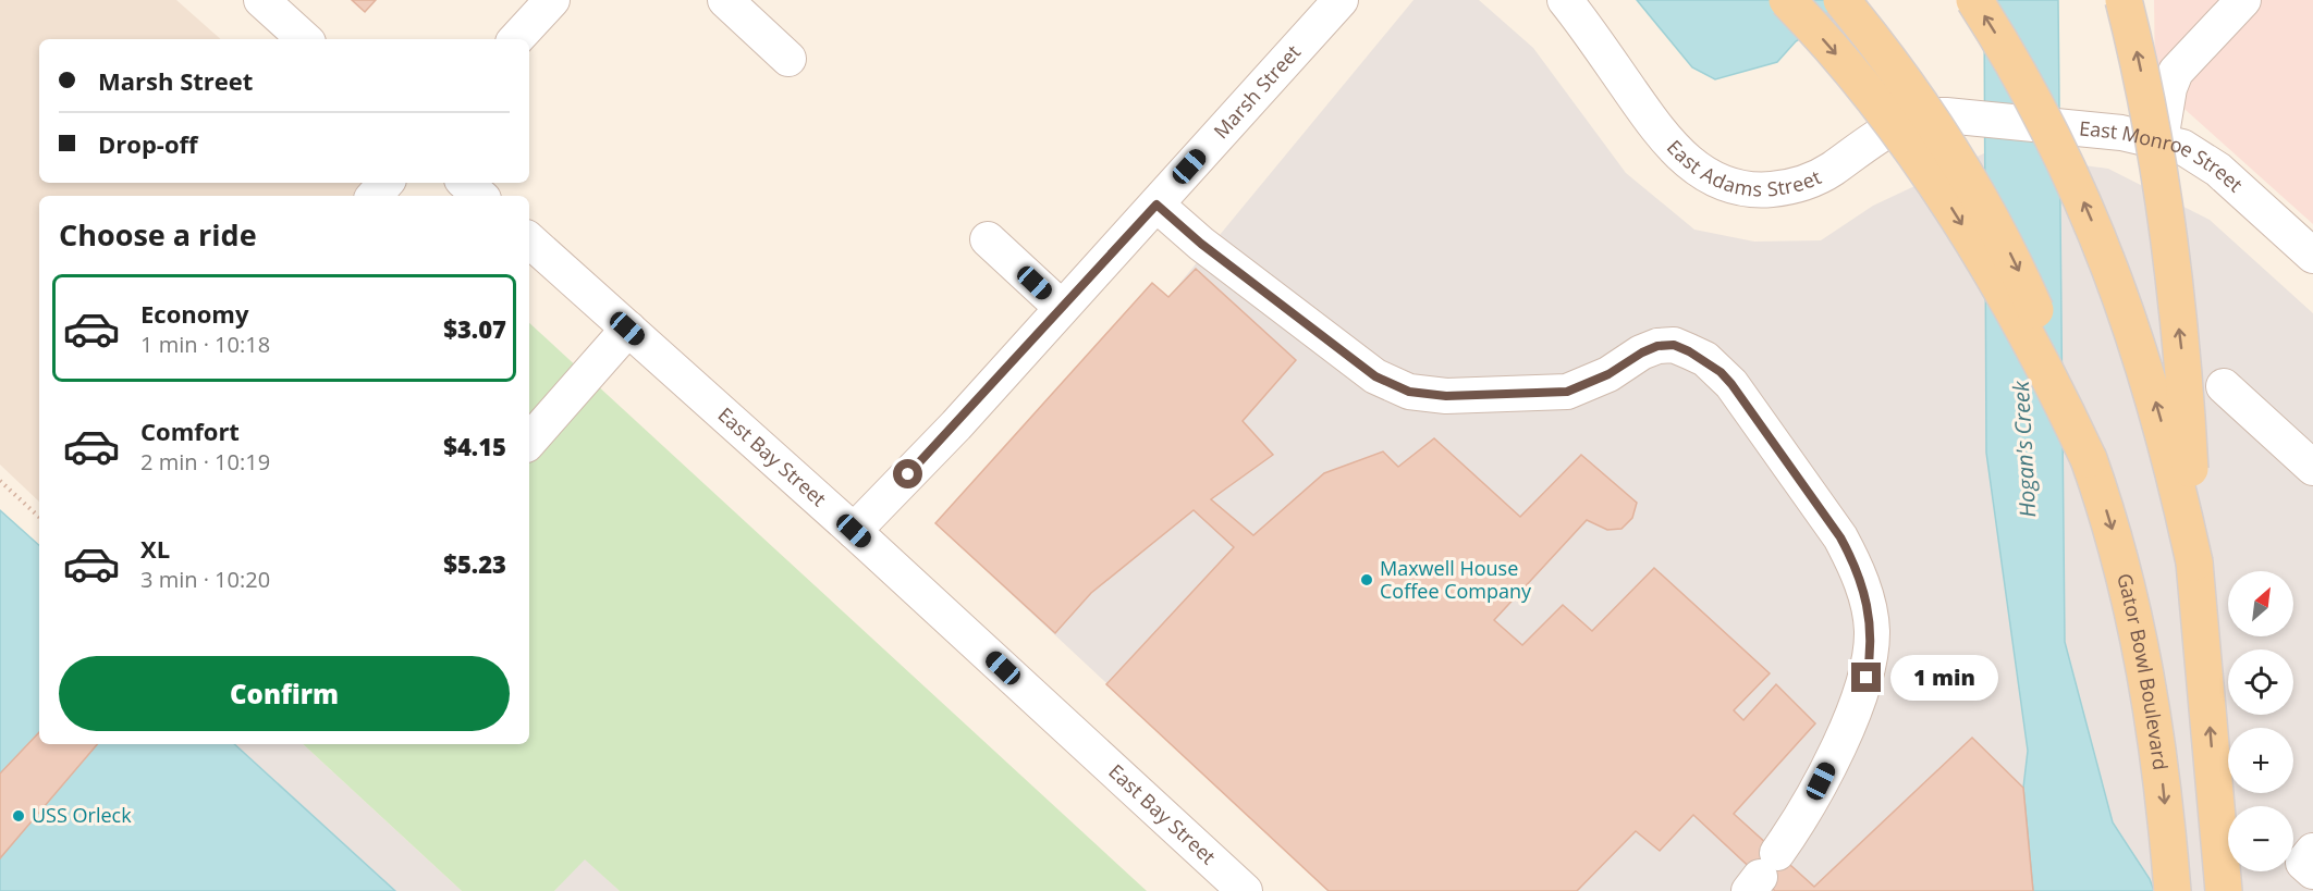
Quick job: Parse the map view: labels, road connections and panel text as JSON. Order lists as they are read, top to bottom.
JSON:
{
  "streets": {
    "main road": ["Gator Bowl Boulevard"],
    "street": [
      "Marsh Street",
      "East Adams Street",
      "East Monroe Street",
      "East Bay Street"
    ]
  },
  "crossings": [
    ["Marsh Street", "East Bay Street"],
    ["East Adams Street", "East Monroe Street"]
  ],
  "water": ["Hogan's Creek"],
  "places": ["Maxwell House Coffee Company", "USS Orleck"],
  "north": "top right",
  "page": {
    "banner": ["Marsh Street", "Drop-off"],
    "heading": "Choose a ride",
    "list": [
      {
        "name": "Economy",
        "note": "1 min · 10:18",
        "value": "$3.07"
      },
      {
        "name": "Comfort",
        "note": "2 min · 10:19",
        "value": "$4.15"
      },
      {
        "name": "XL",
        "note": "3 min · 10:20",
        "value": "$5.23"
      }
    ],
    "map_buttons": ["+", "−"],
    "buttons": "Confirm",
    "bubble": "1 min"
  }
}
